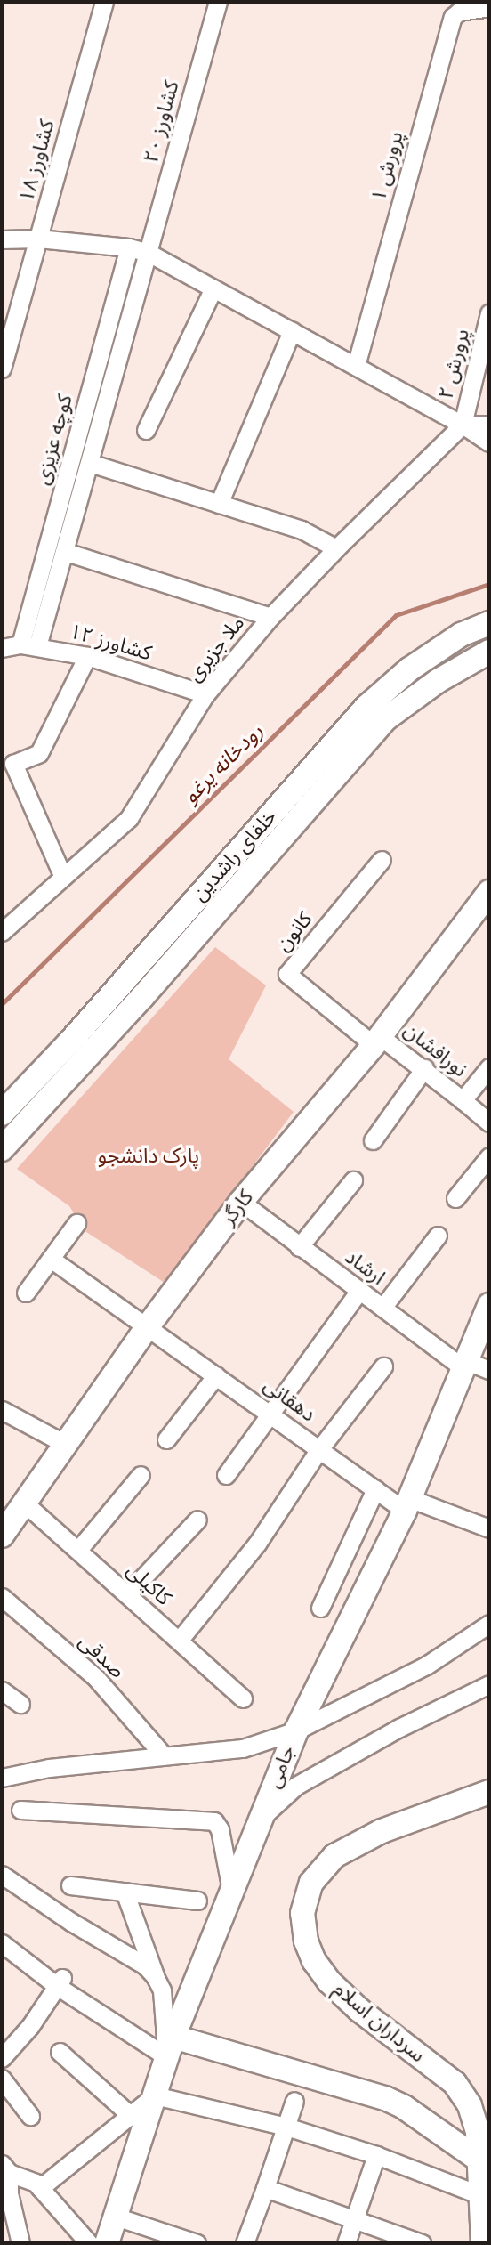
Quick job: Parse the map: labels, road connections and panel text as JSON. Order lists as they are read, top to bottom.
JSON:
{
  "streets": {
    "street": [
      "کشاورز ۲۰",
      "کشاورز ۱۸",
      "پرورش ۱",
      "پرورش ۲",
      "کوچه عزیزی",
      "کشاورز ۱۲",
      "ملا جزیری",
      "خلفای راشدین",
      "کانون",
      "نورافشان",
      "کارگر",
      "ارشاد",
      "دهقانی",
      "کاکیلی",
      "صدقی",
      "جامی",
      "سرداران اسلام"
    ]
  },
  "crossings": [
    ["کشاورز ۲۰", "کوچه عزیزی"],
    ["کشاورز ۲۰", "کشاورز ۱۲"],
    ["پرورش ۲", "ملا جزیری"],
    ["کوچه عزیزی", "کشاورز ۱۲"],
    ["کشاورز ۱۲", "ملا جزیری"],
    ["کانون", "نورافشان"],
    ["کانون", "کارگر"],
    ["نورافشان", "کارگر"],
    ["کارگر", "ارشاد"],
    ["کارگر", "دهقانی"],
    ["کارگر", "کاکیلی"],
    ["ارشاد", "جامی"],
    ["دهقانی", "جامی"]
  ],
  "water": ["رودخانه یرغو"],
  "parks": ["پارک دانشجو"]
}
